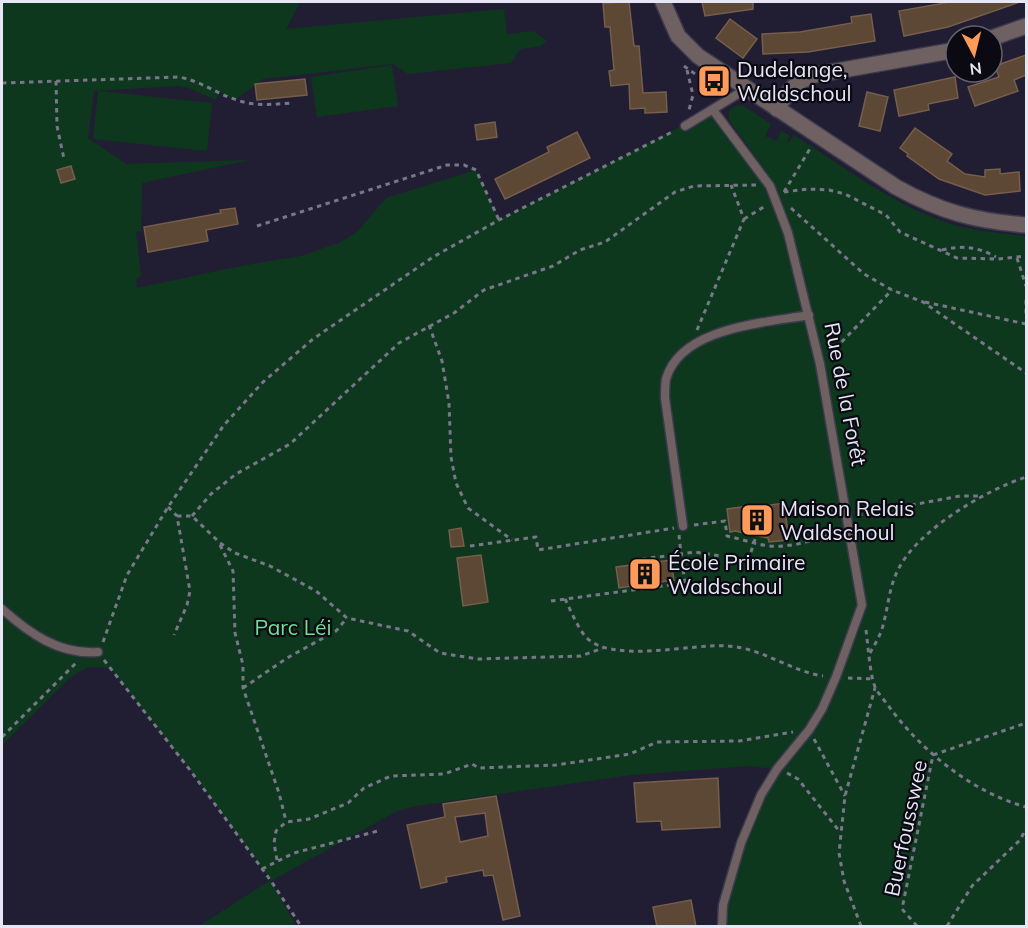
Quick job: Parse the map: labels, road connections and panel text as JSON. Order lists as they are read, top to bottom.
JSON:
{
  "streets": {
    "lane": ["Rue de la Forêt"],
    "path": ["Buerfousswee"]
  },
  "parks": ["Parc Léi"],
  "places": {
    "bus stop": ["Dudelange, Waldschoul"],
    "building": ["Maison Relais Waldschoul", "École Primaire Waldschoul"]
  },
  "north": "bottom"
}
